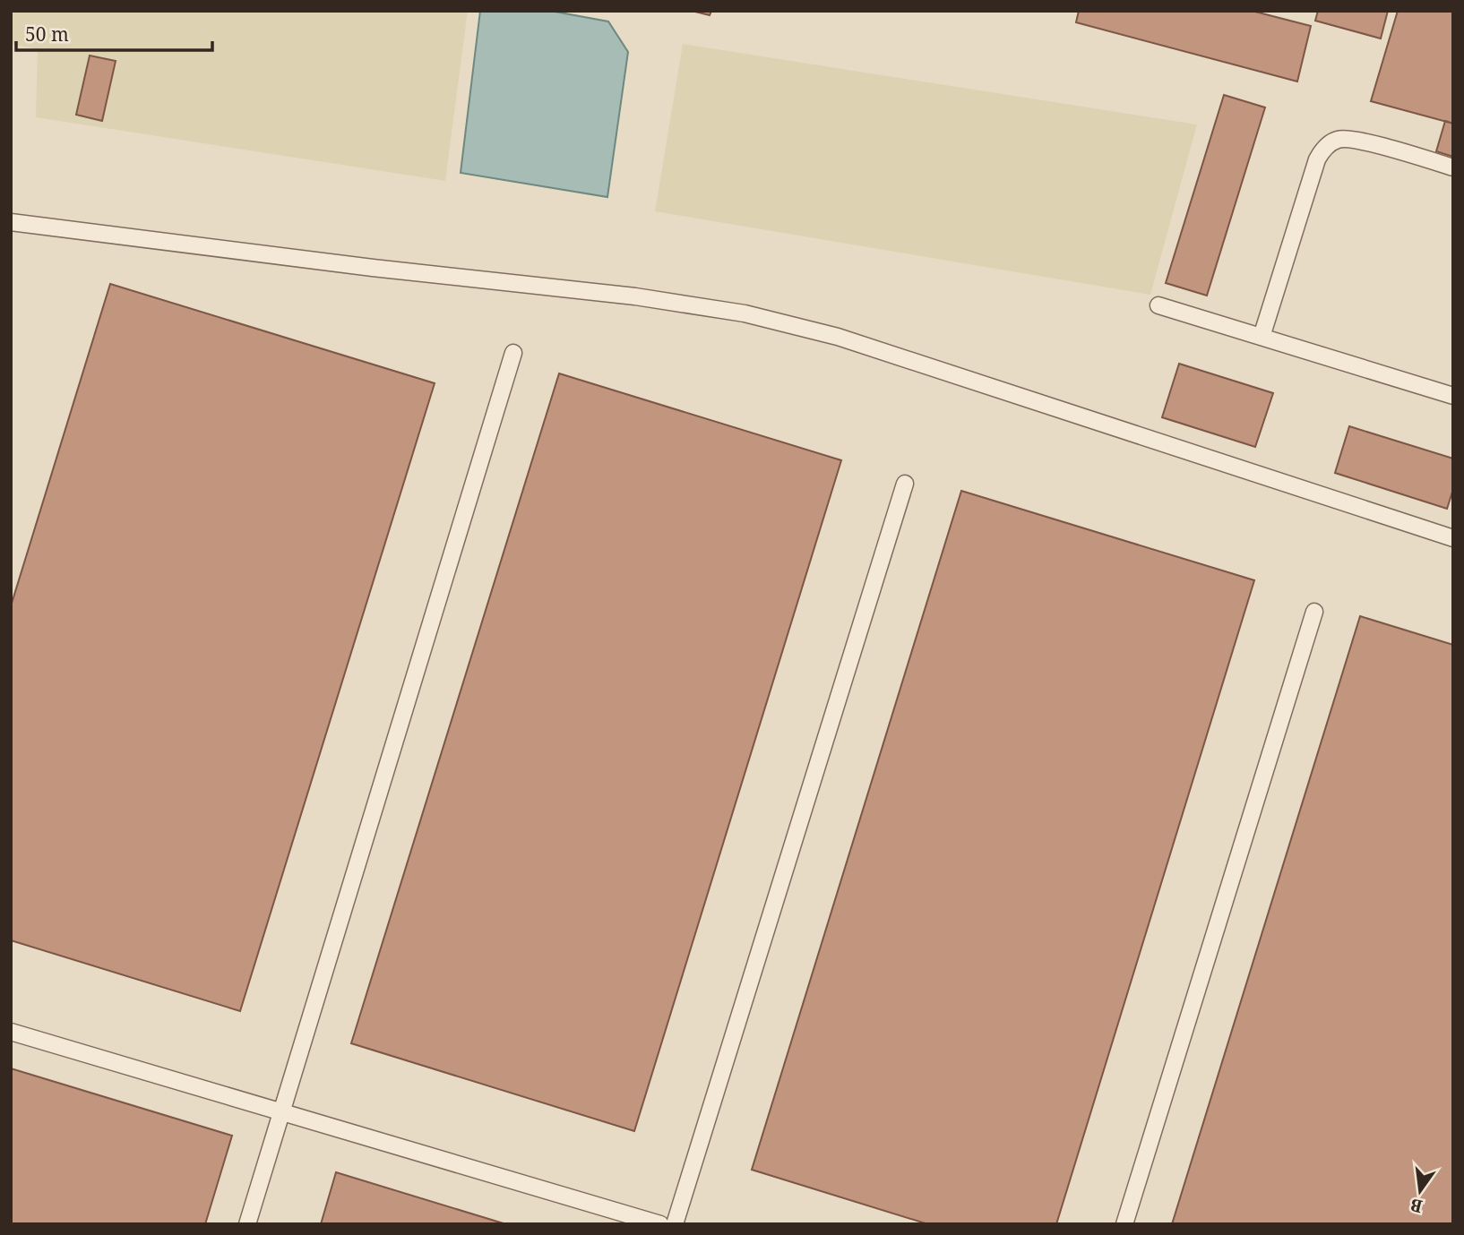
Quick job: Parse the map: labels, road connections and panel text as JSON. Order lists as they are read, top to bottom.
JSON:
{
  "scale_bar": "50 m",
  "north": "bottom"
}
